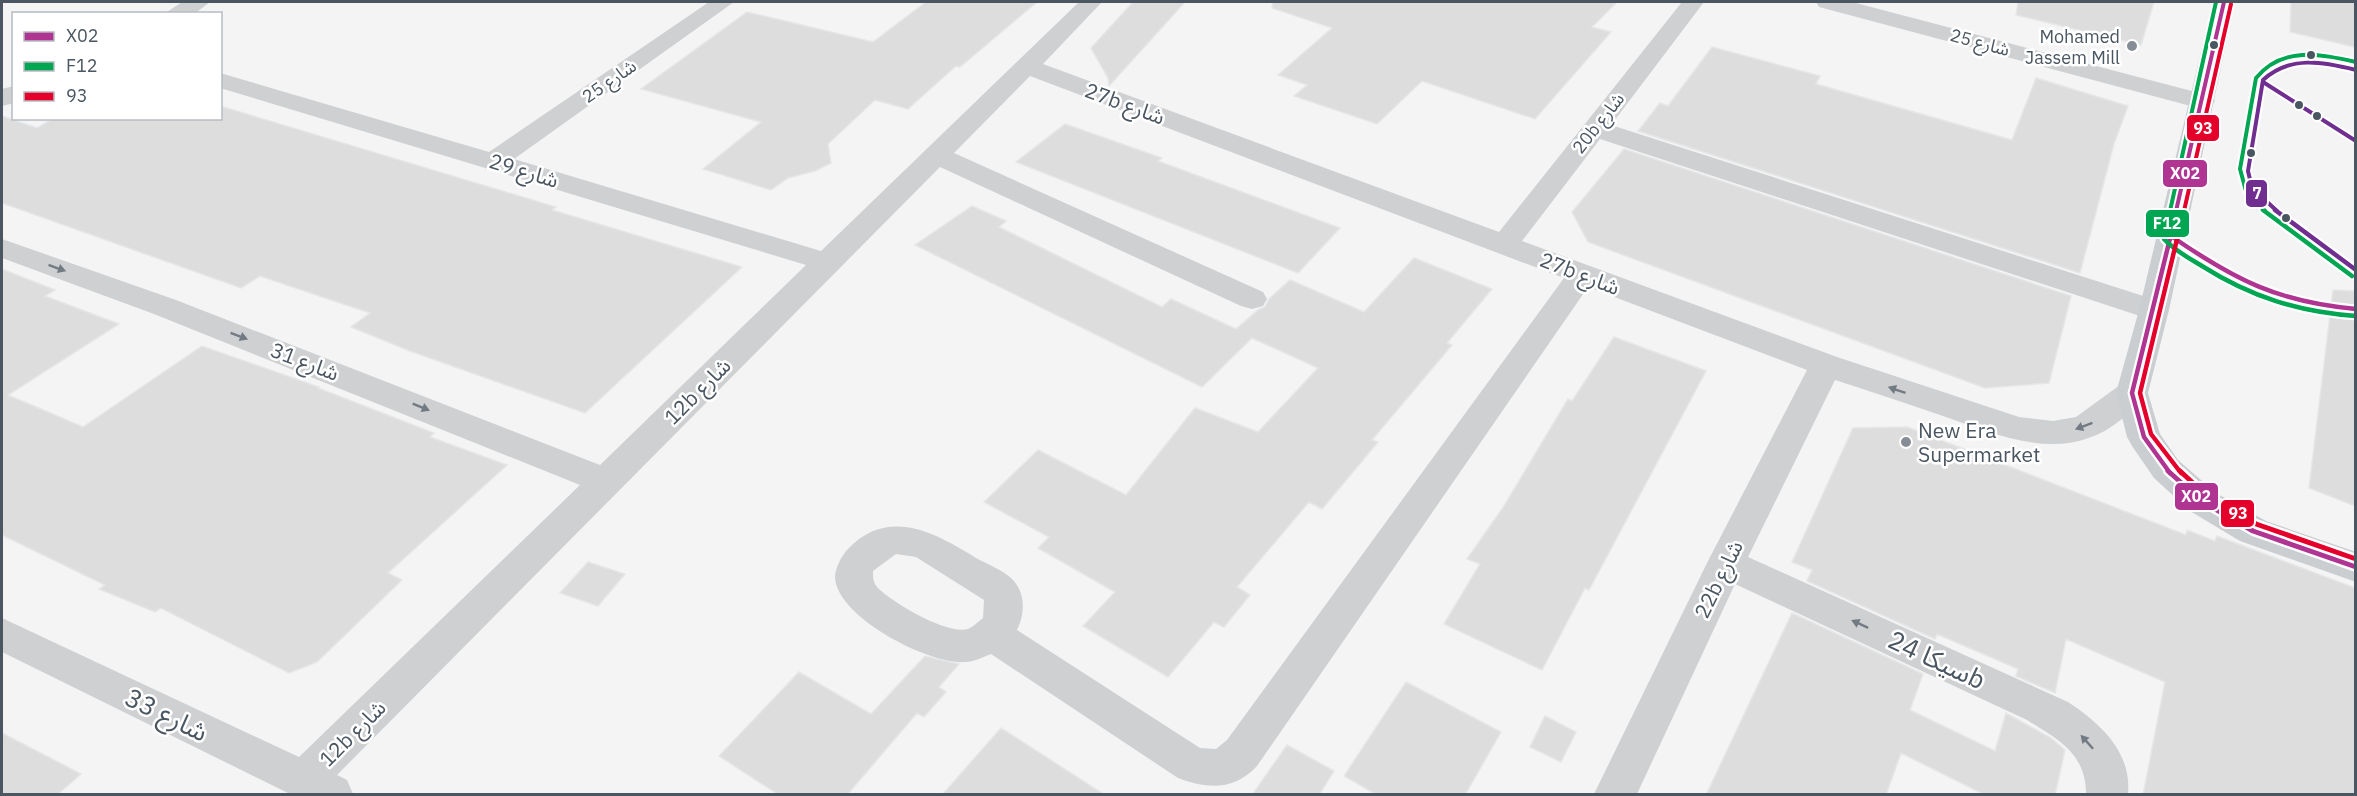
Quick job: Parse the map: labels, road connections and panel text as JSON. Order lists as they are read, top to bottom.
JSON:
{
  "streets": {
    "street": [
      "شارع 25",
      "27b شارع",
      "20b شارع",
      "شارع 29",
      "شارع 31",
      "12b شارع",
      "22b شارع",
      "سيكا 24b",
      "شارع 33"
    ]
  },
  "crossings": [
    ["شارع 25", "شارع 29"],
    ["27b شارع", "20b شارع"],
    ["27b شارع", "12b شارع"],
    ["27b شارع", "22b شارع"],
    ["شارع 29", "12b شارع"],
    ["شارع 31", "12b شارع"],
    ["12b شارع", "شارع 33"],
    ["22b شارع", "سيكا 24b"]
  ],
  "one_way": ["شارع 31", "سيكا 24b"],
  "places": ["Mohamed Jassem Mill", "New Era Supermarket"],
  "lines": [
    "transit line X02",
    "transit line F12",
    "transit line 93",
    "transit line 7"
  ],
  "legend": ["X02", "F12", "93"]
}
